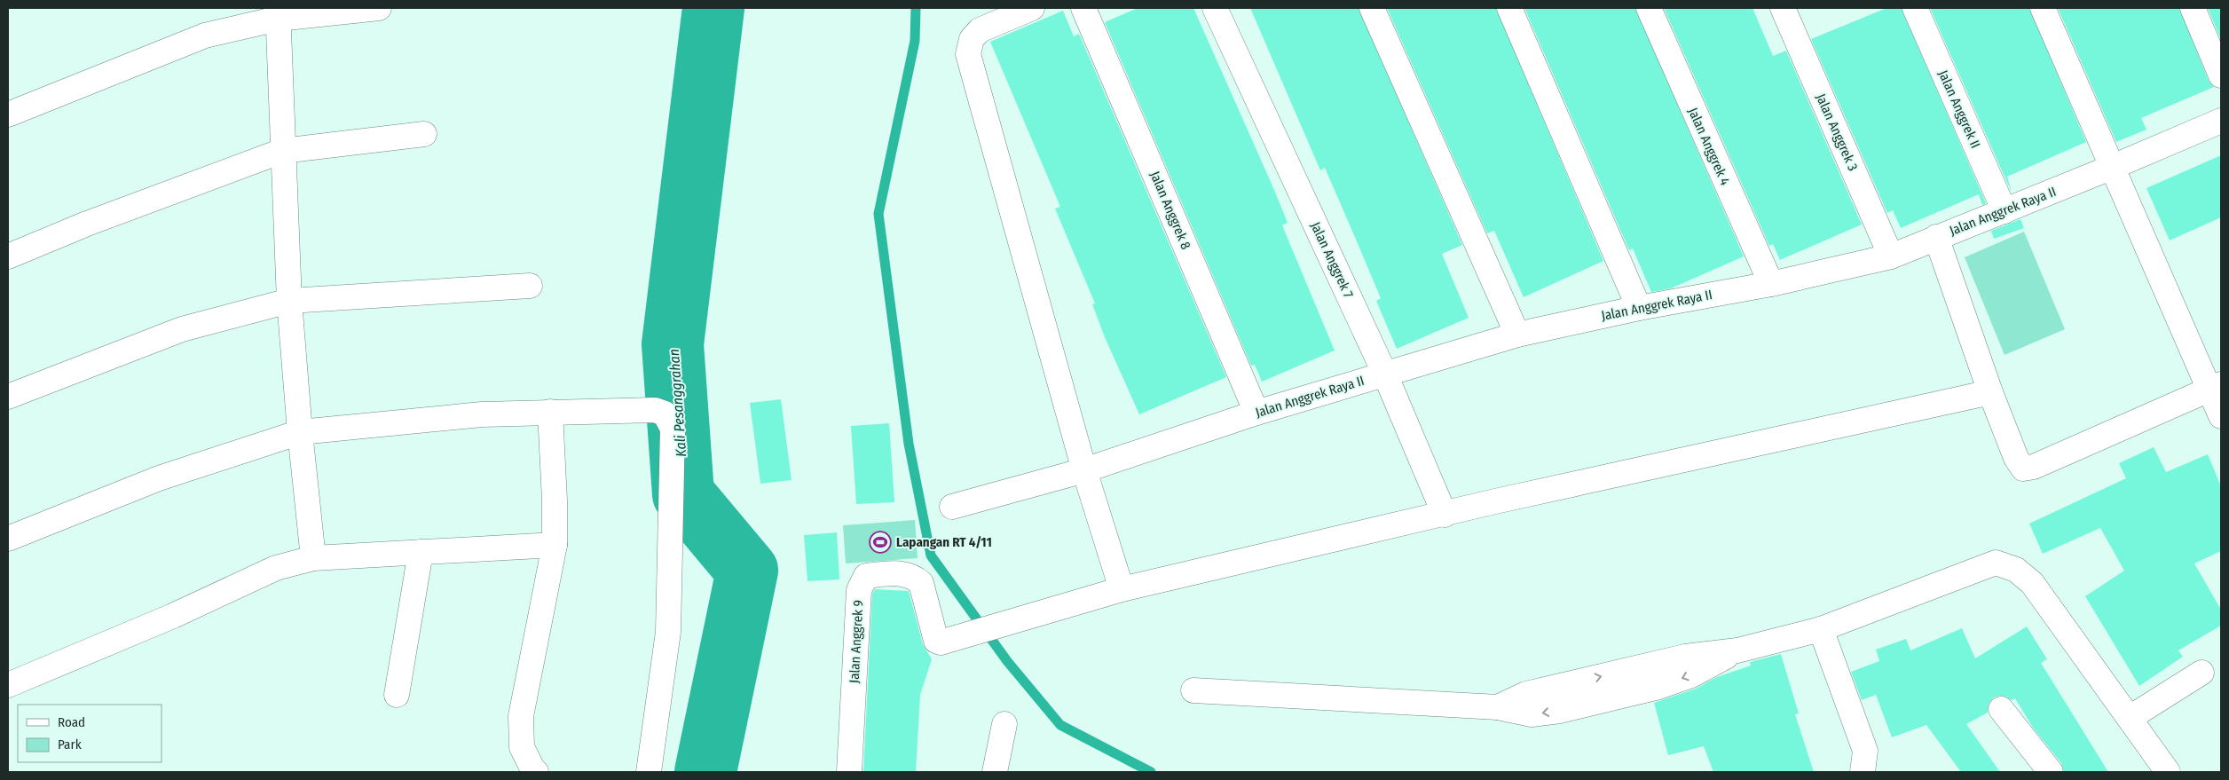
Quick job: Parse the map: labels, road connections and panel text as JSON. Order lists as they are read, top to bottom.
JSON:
{
  "streets": {
    "street": [
      "Jalan Anggrek II",
      "Jalan Anggrek 3",
      "Jalan Anggrek 4",
      "Jalan Anggrek 8",
      "Jalan Anggrek Raya II",
      "Jalan Anggrek 7",
      "Jalan Anggrek 9"
    ]
  },
  "crossings": [
    ["Jalan Anggrek II", "Jalan Anggrek Raya II"],
    ["Jalan Anggrek 3", "Jalan Anggrek Raya II"],
    ["Jalan Anggrek 4", "Jalan Anggrek Raya II"],
    ["Jalan Anggrek 8", "Jalan Anggrek Raya II"],
    ["Jalan Anggrek Raya II", "Jalan Anggrek 7"]
  ],
  "water": ["Kali Pesanggrahan"],
  "places": {
    "sports": ["Lapangan RT 4/11"]
  },
  "legend": ["Road", "Park"]
}
